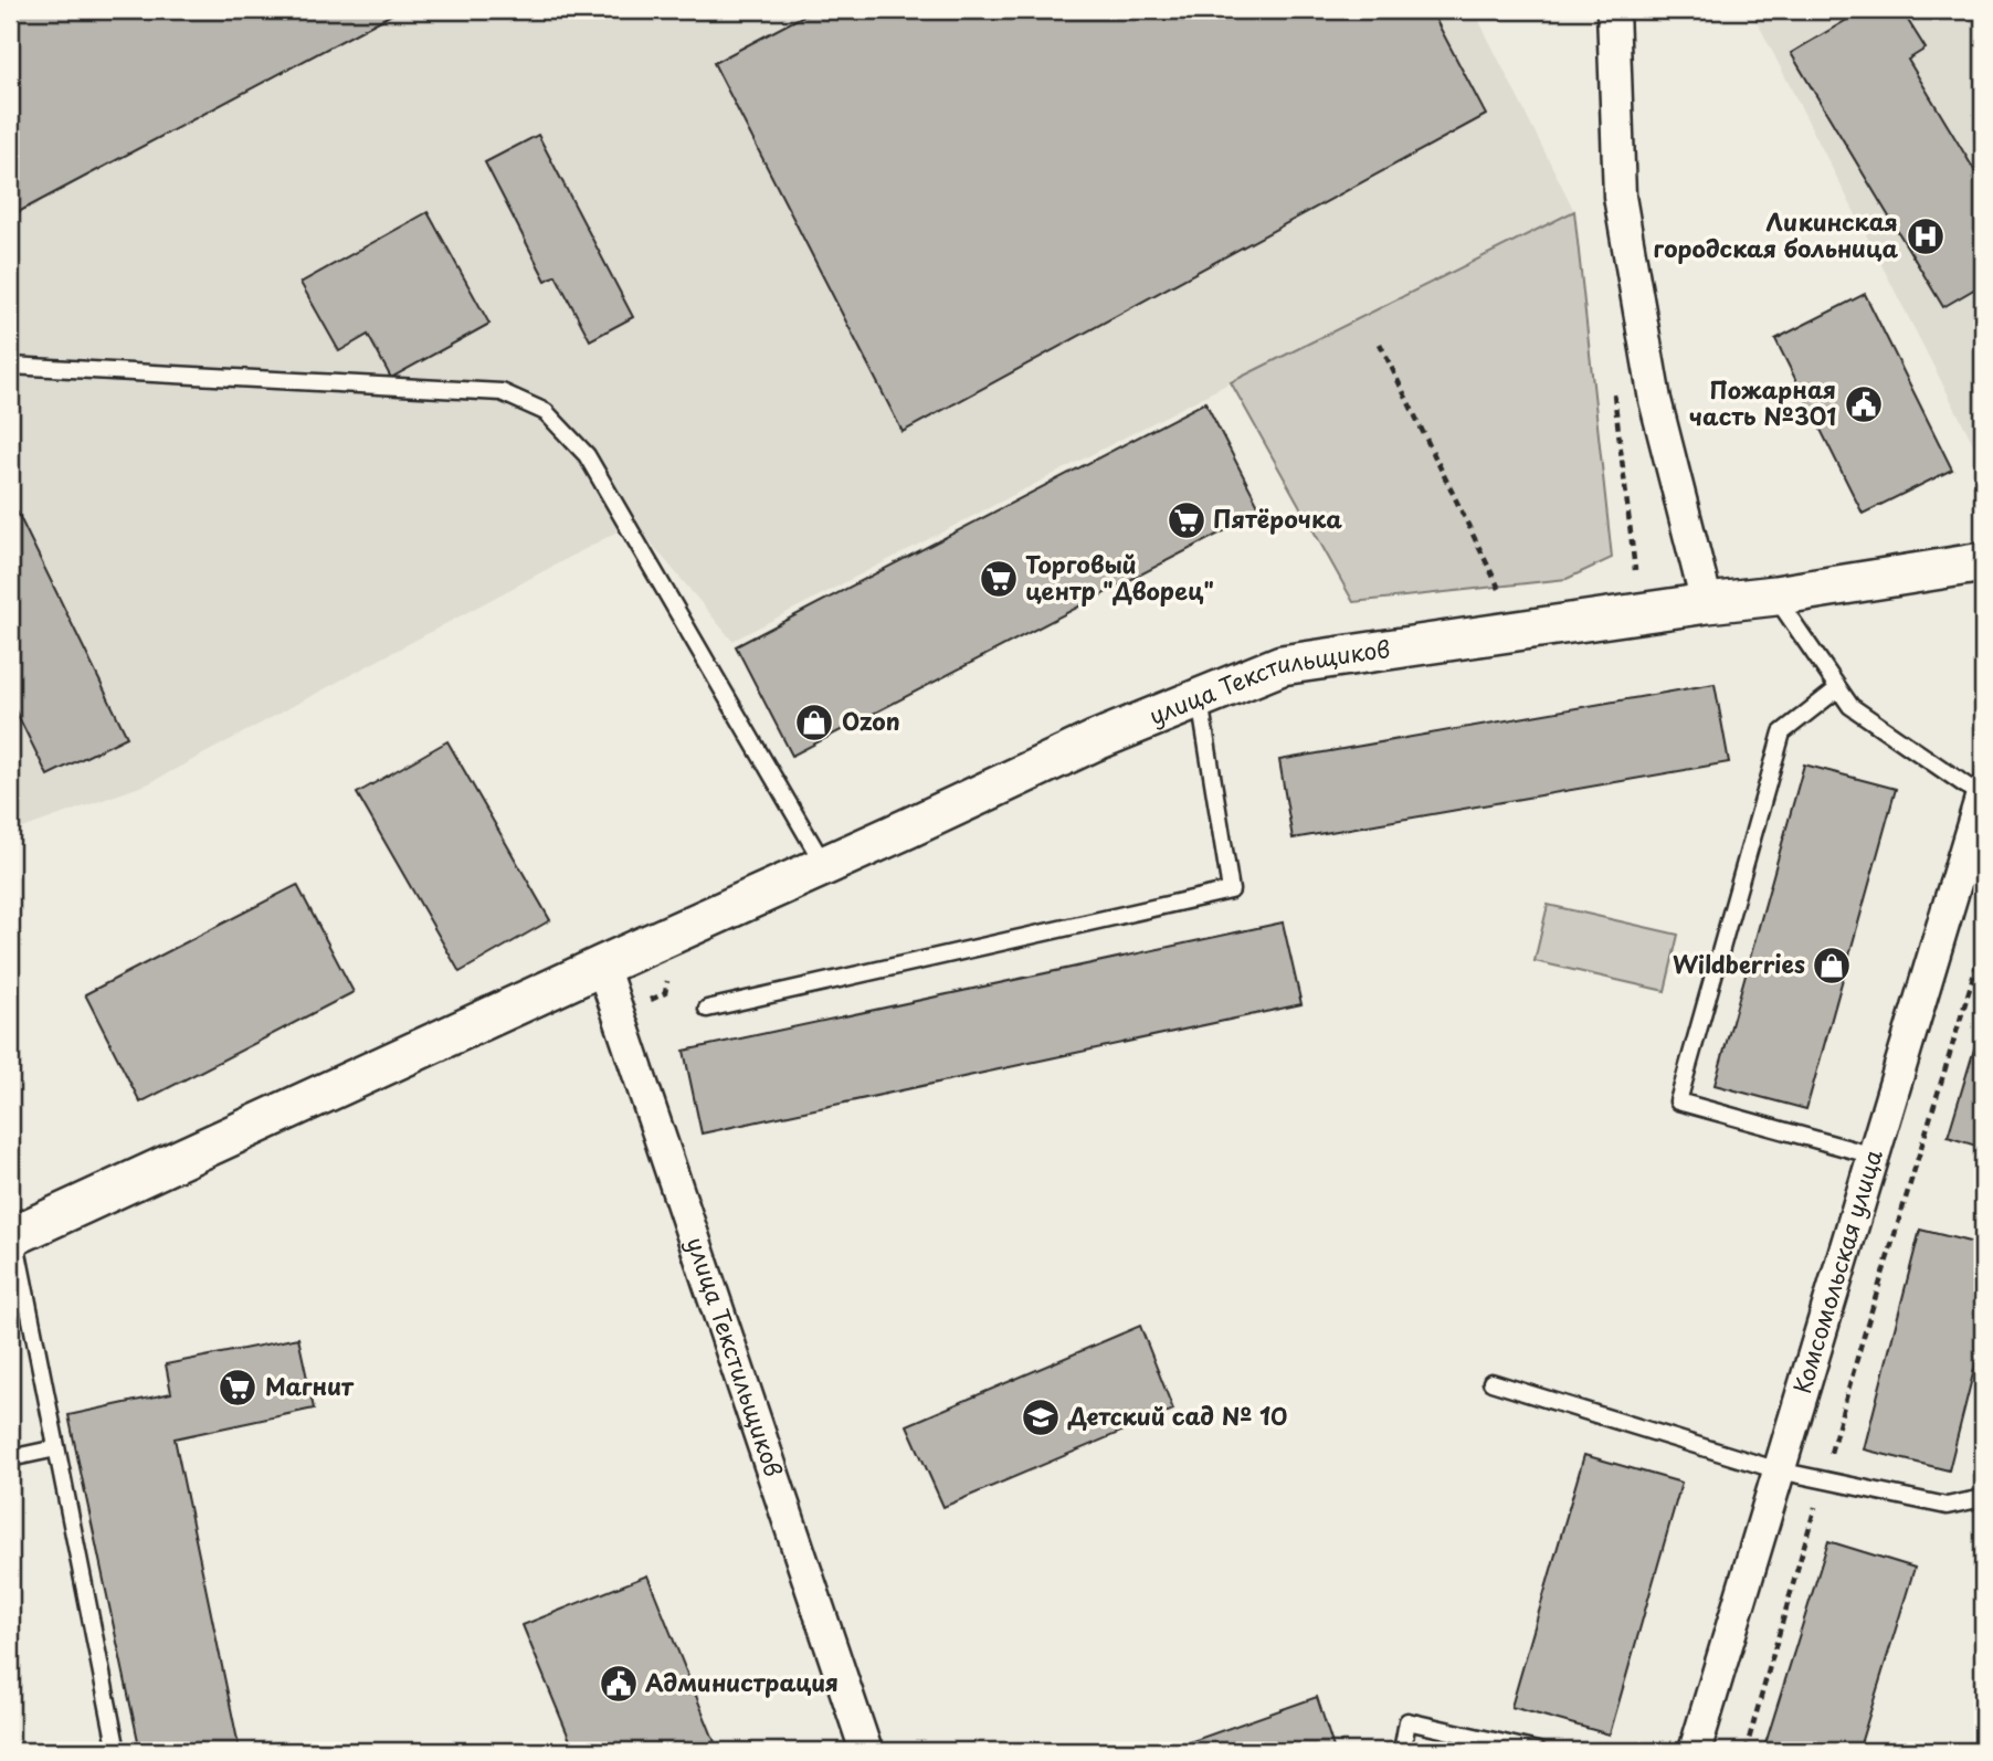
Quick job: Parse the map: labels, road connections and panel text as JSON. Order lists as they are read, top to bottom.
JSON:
{
  "streets": {
    "street": ["улица Текстильщиков", "Комсомольская улица"]
  },
  "places": {
    "hospital": ["Ликинская городская больница"],
    "public building": ["Пожарная часть №301", "Администрация"],
    "supermarket": ["Пятёрочка", "Торговый центр \"Дворец\"", "Магнит"],
    "shop": ["Ozon", "Wildberries"],
    "school or university": ["Детский сад № 10"]
  }
}
